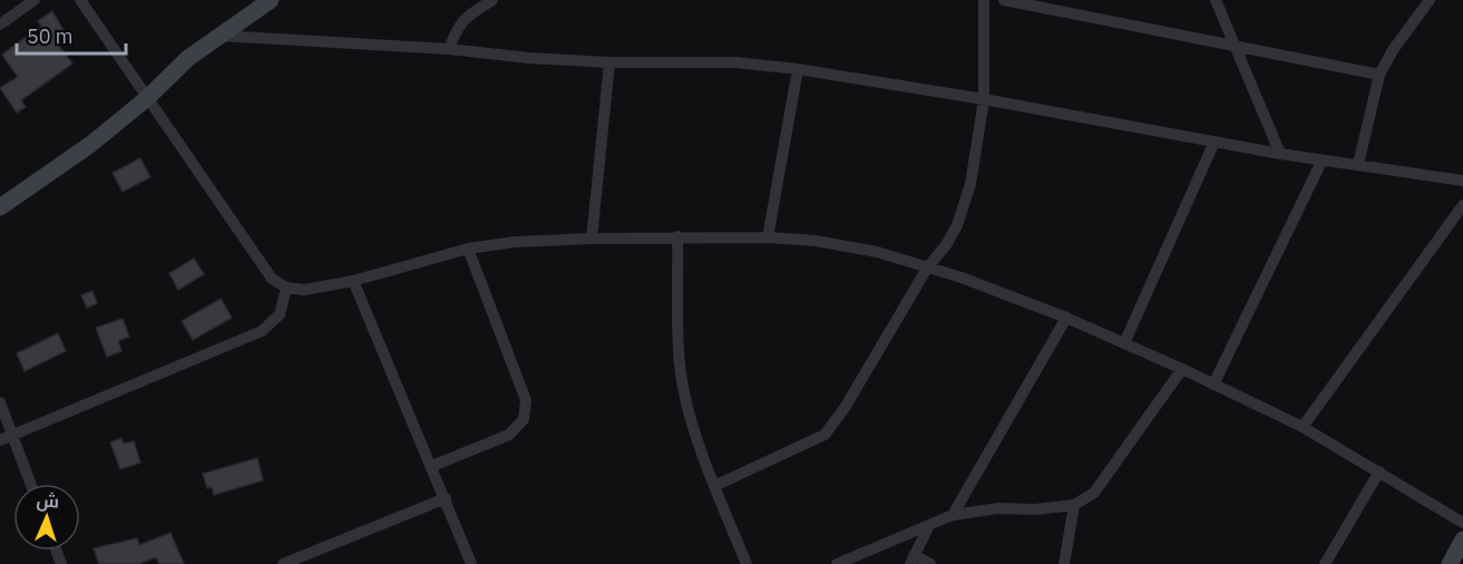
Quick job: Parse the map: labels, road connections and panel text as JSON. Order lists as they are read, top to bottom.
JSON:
{
  "scale_bar": "50 m",
  "north": "top"
}
